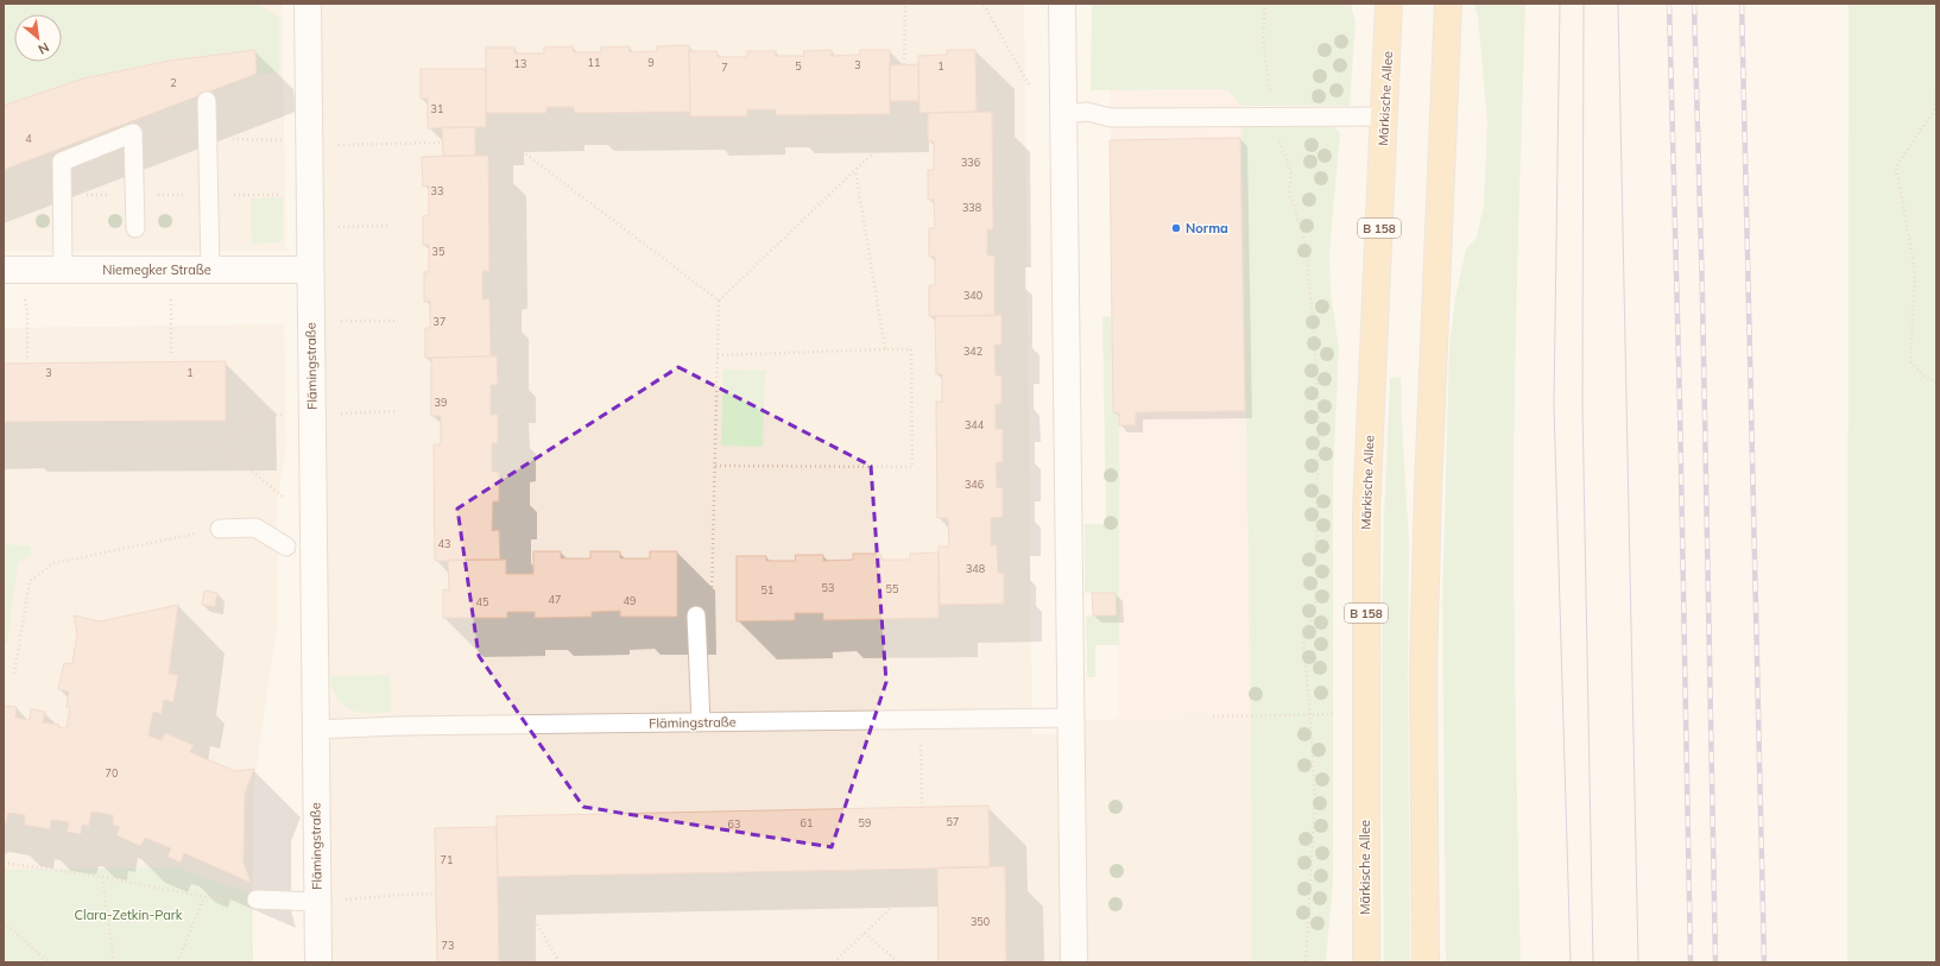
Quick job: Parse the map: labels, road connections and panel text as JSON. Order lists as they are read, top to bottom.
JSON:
{
  "streets": {
    "main road": ["Märkische Allee", "B 158"],
    "street": ["Niemegker Straße", "Flämingstraße"]
  },
  "crossings": [
    ["Niemegker Straße", "Flämingstraße"]
  ],
  "parks": ["Clara-Zetkin-Park"],
  "places": ["Norma"],
  "house_numbers": [
    "11",
    "9",
    "13",
    "3",
    "5",
    "1",
    "7",
    "2",
    "31",
    "4",
    "336",
    "33",
    "338",
    "35",
    "340",
    "37",
    "342",
    "3",
    "1",
    "39",
    "344",
    "346",
    "43",
    "348",
    "53",
    "55",
    "51",
    "47",
    "49",
    "45",
    "70",
    "57",
    "61",
    "59",
    "63",
    "71",
    "350",
    "73"
  ],
  "north": "bottom right"
}
